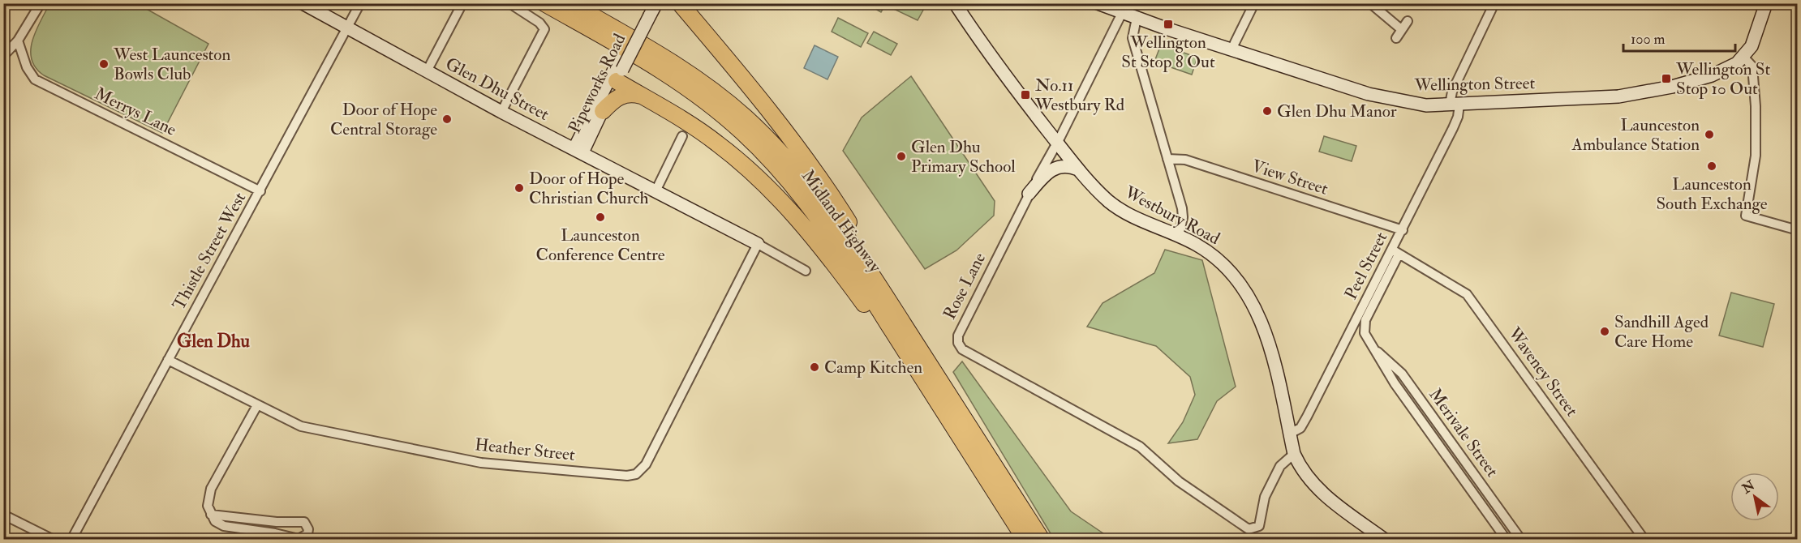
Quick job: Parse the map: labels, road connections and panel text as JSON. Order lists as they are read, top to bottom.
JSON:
{
  "streets": {
    "highway": ["Midland Highway"],
    "main road": [
      "Pipeworks Road",
      "Wellington Street",
      "Glen Dhu Street",
      "Westbury Road"
    ],
    "street": [
      "Merrys Lane",
      "View Street",
      "Thistle Street West",
      "Peel Street",
      "Rose Lane",
      "Waveney Street",
      "Merivale Street",
      "Heather Street"
    ]
  },
  "crossings": [
    ["Pipeworks Road", "Glen Dhu Street"],
    ["Wellington Street", "Peel Street"],
    ["Wellington Street", "Rose Lane"],
    ["Glen Dhu Street", "Thistle Street West"],
    ["Glen Dhu Street", "Heather Street"],
    ["Merrys Lane", "Thistle Street West"],
    ["View Street", "Peel Street"],
    ["Westbury Road", "Peel Street"],
    ["Westbury Road", "Rose Lane"],
    ["Thistle Street West", "Heather Street"],
    ["Peel Street", "Waveney Street"],
    ["Peel Street", "Merivale Street"],
    ["Waveney Street", "Merivale Street"]
  ],
  "districts": ["Glen Dhu"],
  "places": {
    "transit": ["Wellington St Stop 8 Out", "Wellington St Stop 10 Out", "No.11 Westbury Rd"],
    "other": [
      "West Launceston Bowls Club",
      "Glen Dhu Manor",
      "Door of Hope Central Storage",
      "Launceston Ambulance Station",
      "Glen Dhu Primary School",
      "Launceston South Exchange",
      "Door of Hope Christian Church",
      "Launceston Conference Centre",
      "Sandhill Aged Care Home",
      "Camp Kitchen"
    ]
  },
  "scale_bar": "100 m",
  "north": "top left"
}
